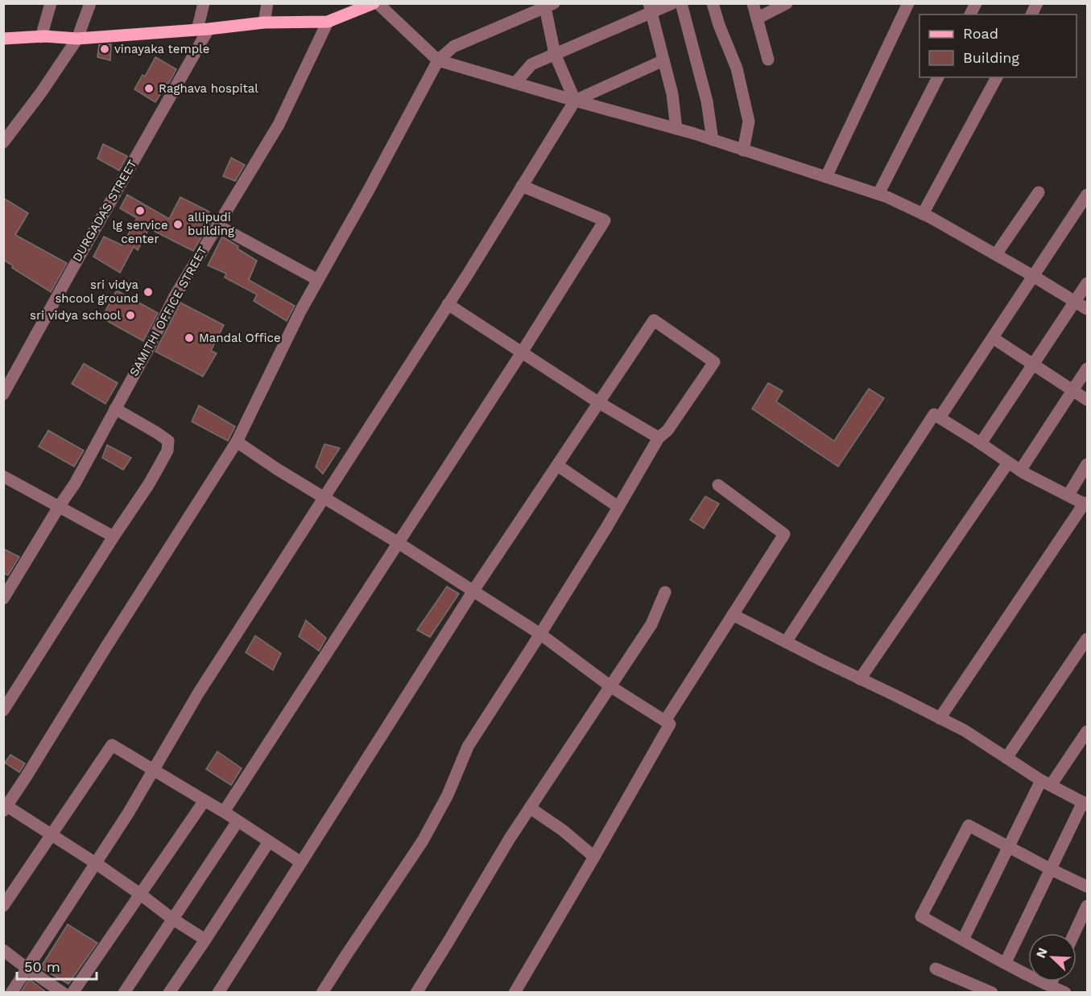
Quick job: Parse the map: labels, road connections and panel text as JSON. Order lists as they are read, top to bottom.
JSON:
{
  "streets": {
    "street": ["DURGADAS STREET", "SAMITHI OFFICE STREET"]
  },
  "places": [
    "vinayaka temple",
    "Raghava hospital",
    "lg service center",
    "allipudi building",
    "sri vidya shcool ground",
    "sri vidya school",
    "Mandal Office"
  ],
  "legend": ["Road", "Building"],
  "scale_bar": "50 m",
  "north": "top left"
}
